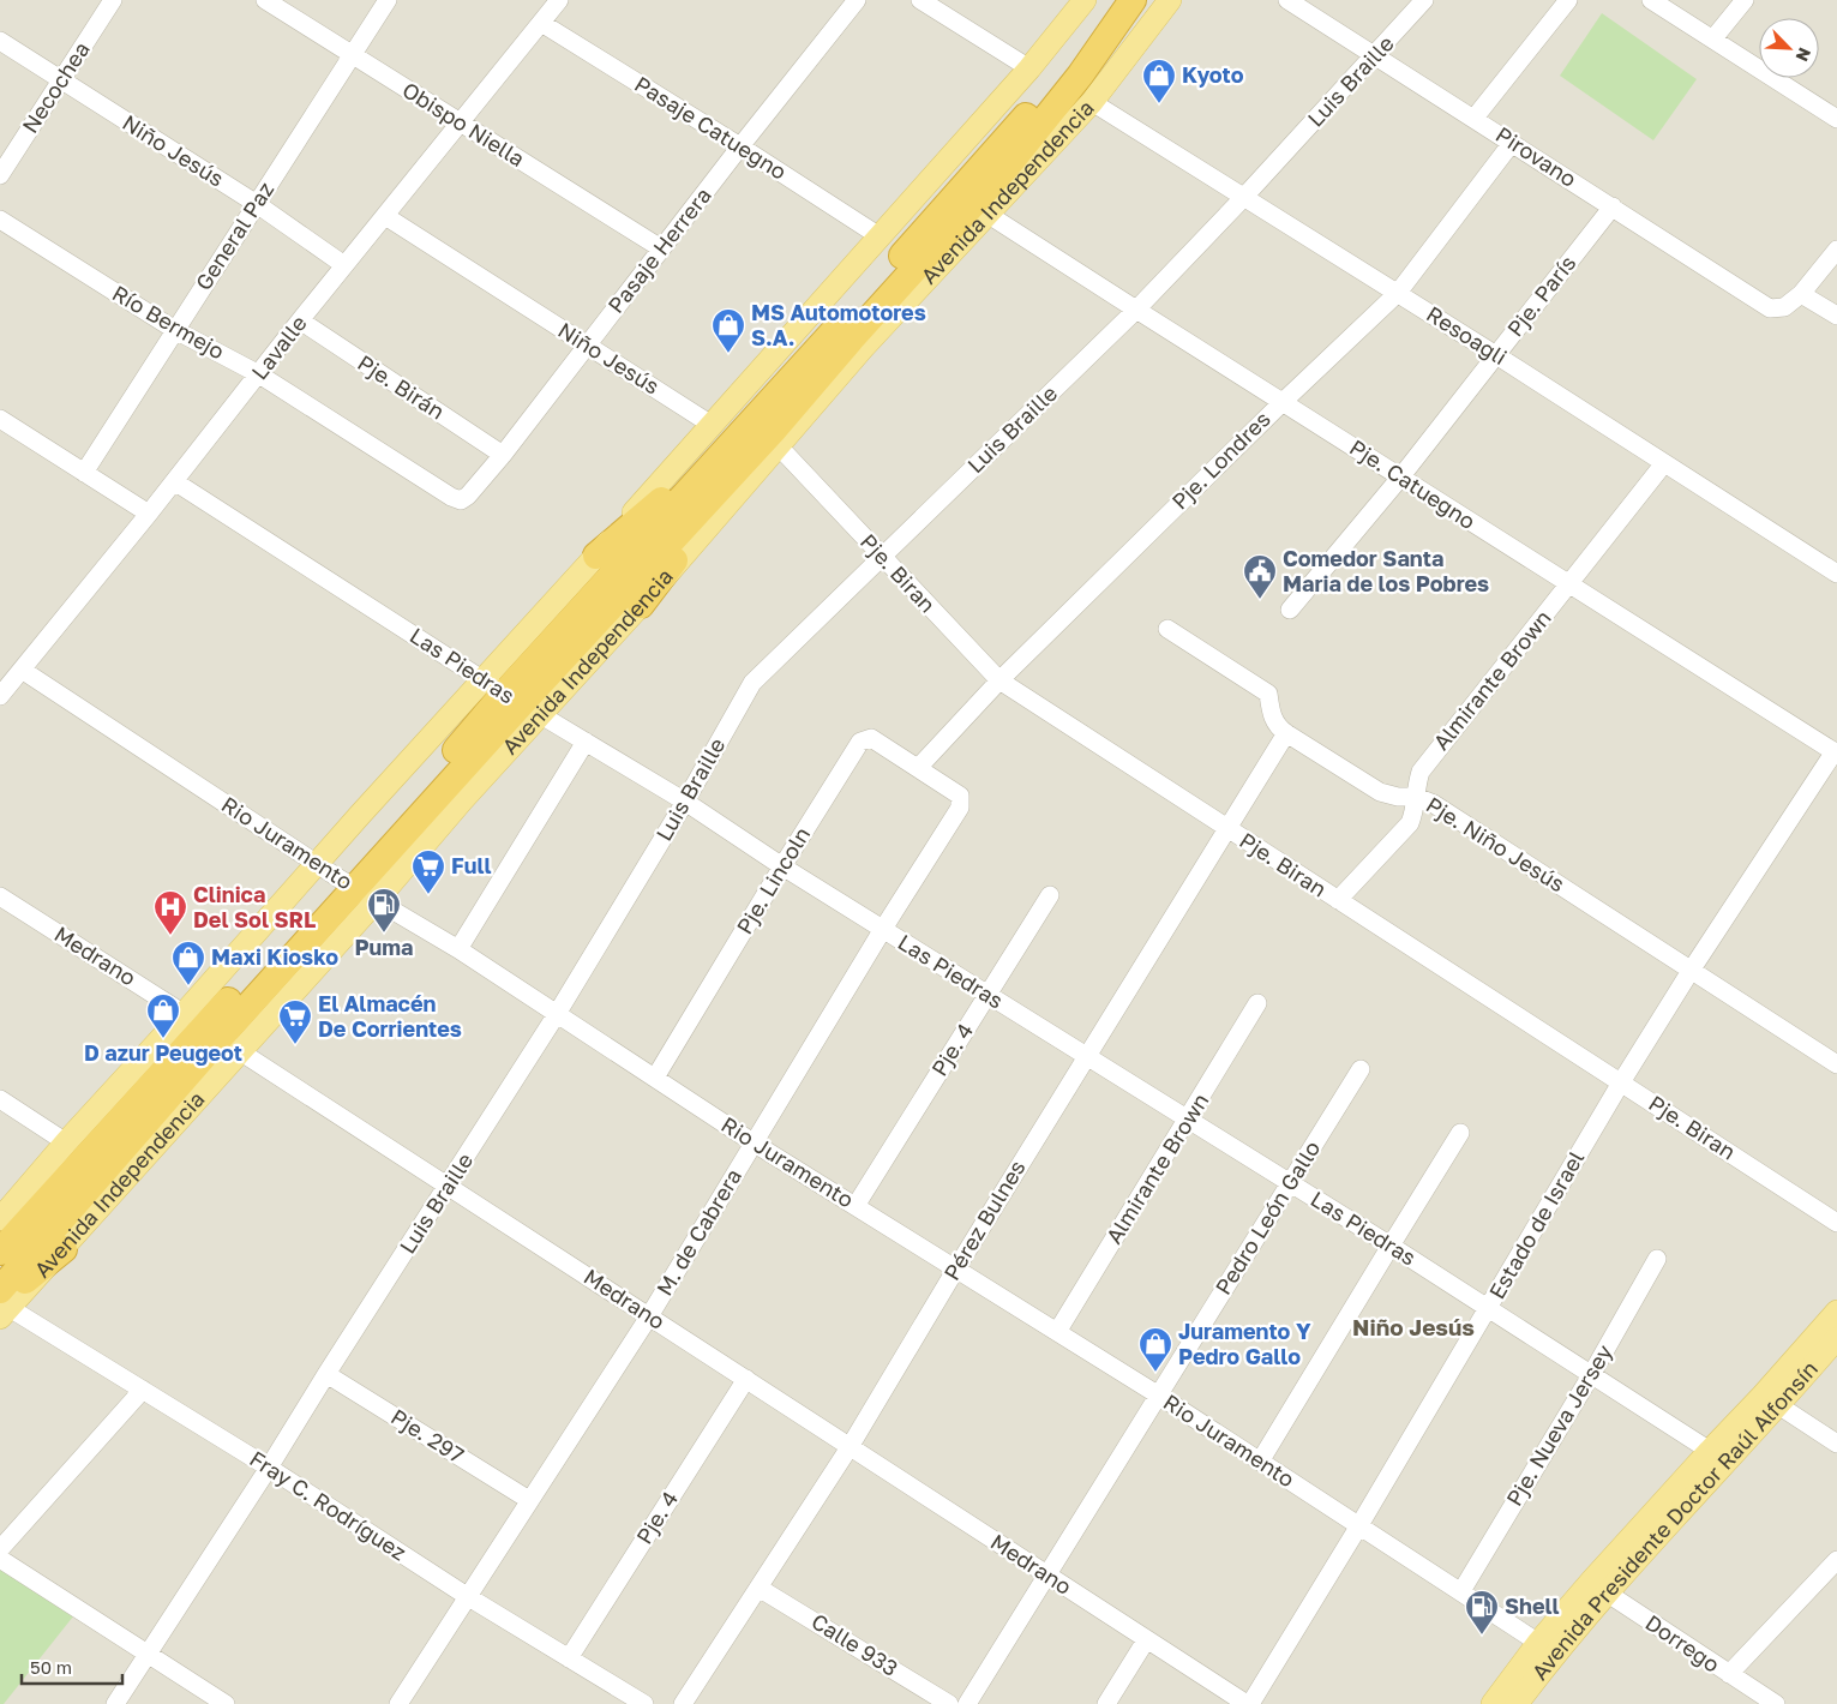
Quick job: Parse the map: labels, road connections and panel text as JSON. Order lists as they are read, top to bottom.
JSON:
{
  "streets": {
    "highway": ["Avenida Independencia"],
    "main road": ["Avenida Presidente Doctor Raúl Alfonsín"],
    "street": [
      "Luis Braille",
      "Necochea",
      "Obispo Niella",
      "Pasaje Catuegno",
      "Niño Jesús",
      "Pirovano",
      "General Paz",
      "Pasaje Herrera",
      "Pje. París",
      "Río Bermejo",
      "Resoagli",
      "Lavalle",
      "Pje. Birán",
      "Pje. Londres",
      "Pje. Catuegno",
      "Pje. Biran",
      "Las Piedras",
      "Almirante Brown",
      "Rio Juramento",
      "Pje. Niño Jesús",
      "Pje. Lincoln",
      "Medrano",
      "Pje. 4",
      "Pedro León Gallo",
      "Pérez Bulnes",
      "Estado de Israel",
      "M. de Cabrera",
      "Pje. Nueva Jersey",
      "Pje. 297",
      "Fray C. Rodríguez",
      "Dorrego",
      "Calle 933"
    ]
  },
  "crossings": [
    ["Luis Braille", "Pirovano"],
    ["Luis Braille", "Resoagli"],
    ["Luis Braille", "Pje. Catuegno"],
    ["Luis Braille", "Pje. Biran"],
    ["Luis Braille", "Las Piedras"],
    ["Luis Braille", "Rio Juramento"],
    ["Luis Braille", "Medrano"],
    ["Luis Braille", "Pje. 297"],
    ["Luis Braille", "Fray C. Rodríguez"],
    ["Necochea", "Niño Jesús"],
    ["Obispo Niella", "General Paz"],
    ["Obispo Niella", "Pasaje Herrera"],
    ["Obispo Niella", "Lavalle"],
    ["Pasaje Catuegno", "Avenida Independencia"],
    ["Pasaje Catuegno", "Pasaje Herrera"],
    ["Pasaje Catuegno", "Lavalle"],
    ["Niño Jesús", "Avenida Independencia"],
    ["Niño Jesús", "General Paz"],
    ["Niño Jesús", "Pasaje Herrera"],
    ["Niño Jesús", "Lavalle"],
    ["Pirovano", "Pje. París"],
    ["Pirovano", "Pje. Londres"],
    ["Avenida Independencia", "Resoagli"],
    ["Avenida Independencia", "Pje. Catuegno"],
    ["Avenida Independencia", "Pje. Biran"],
    ["Avenida Independencia", "Las Piedras"],
    ["Avenida Independencia", "Rio Juramento"],
    ["Avenida Independencia", "Medrano"],
    ["Avenida Independencia", "Fray C. Rodríguez"],
    ["General Paz", "Río Bermejo"],
    ["Pasaje Herrera", "Río Bermejo"],
    ["Pasaje Herrera", "Pje. Birán"],
    ["Pje. París", "Resoagli"],
    ["Pje. París", "Pje. Catuegno"],
    ["Río Bermejo", "Lavalle"],
    ["Resoagli", "Pje. Londres"],
    ["Resoagli", "Almirante Brown"],
    ["Lavalle", "Pje. Birán"],
    ["Lavalle", "Las Piedras"],
    ["Lavalle", "Rio Juramento"],
    ["Pje. Londres", "Pje. Catuegno"],
    ["Pje. Londres", "Pje. Biran"],
    ["Pje. Londres", "Pje. Lincoln"],
    ["Pje. Londres", "M. de Cabrera"],
    ["Pje. Catuegno", "Almirante Brown"],
    ["Pje. Catuegno", "Estado de Israel"],
    ["Pje. Biran", "Almirante Brown"],
    ["Pje. Biran", "Pérez Bulnes"],
    ["Pje. Biran", "Estado de Israel"],
    ["Las Piedras", "Almirante Brown"],
    ["Las Piedras", "Pje. Lincoln"],
    ["Las Piedras", "Pje. 4"],
    ["Las Piedras", "Pedro León Gallo"],
    ["Las Piedras", "Pérez Bulnes"],
    ["Las Piedras", "Estado de Israel"],
    ["Las Piedras", "M. de Cabrera"],
    ["Las Piedras", "Pje. Nueva Jersey"],
    ["Las Piedras", "Avenida Presidente Doctor Raúl Alfonsín"],
    ["Almirante Brown", "Rio Juramento"],
    ["Almirante Brown", "Pje. Niño Jesús"],
    ["Rio Juramento", "Pje. Lincoln"],
    ["Rio Juramento", "Pje. 4"],
    ["Rio Juramento", "Pedro León Gallo"],
    ["Rio Juramento", "Pérez Bulnes"],
    ["Rio Juramento", "Estado de Israel"],
    ["Rio Juramento", "M. de Cabrera"],
    ["Rio Juramento", "Pje. Nueva Jersey"],
    ["Rio Juramento", "Avenida Presidente Doctor Raúl Alfonsín"],
    ["Pje. Niño Jesús", "Pérez Bulnes"],
    ["Pje. Niño Jesús", "Estado de Israel"],
    ["Pje. Lincoln", "M. de Cabrera"],
    ["Medrano", "Pje. 4"],
    ["Medrano", "Pedro León Gallo"],
    ["Medrano", "Pérez Bulnes"],
    ["Medrano", "Estado de Israel"],
    ["Medrano", "M. de Cabrera"],
    ["Pje. 4", "Fray C. Rodríguez"],
    ["Pérez Bulnes", "Calle 933"],
    ["M. de Cabrera", "Pje. 297"],
    ["M. de Cabrera", "Fray C. Rodríguez"],
    ["Avenida Presidente Doctor Raúl Alfonsín", "Dorrego"]
  ],
  "districts": ["Niño Jesús"],
  "places": {
    "shop": [
      "Kyoto",
      "MS Automotores S.A.",
      "Maxi Kiosko",
      "D azur Peugeot",
      "Juramento Y Pedro Gallo"
    ],
    "public building": ["Comedor Santa Maria de los Pobres"],
    "supermarket": ["Full", "El Almacén De Corrientes"],
    "fuel station": ["Puma", "Shell"],
    "hospital": ["Clinica Del Sol SRL"]
  },
  "scale_bar": "50 m",
  "north": "bottom right"
}
